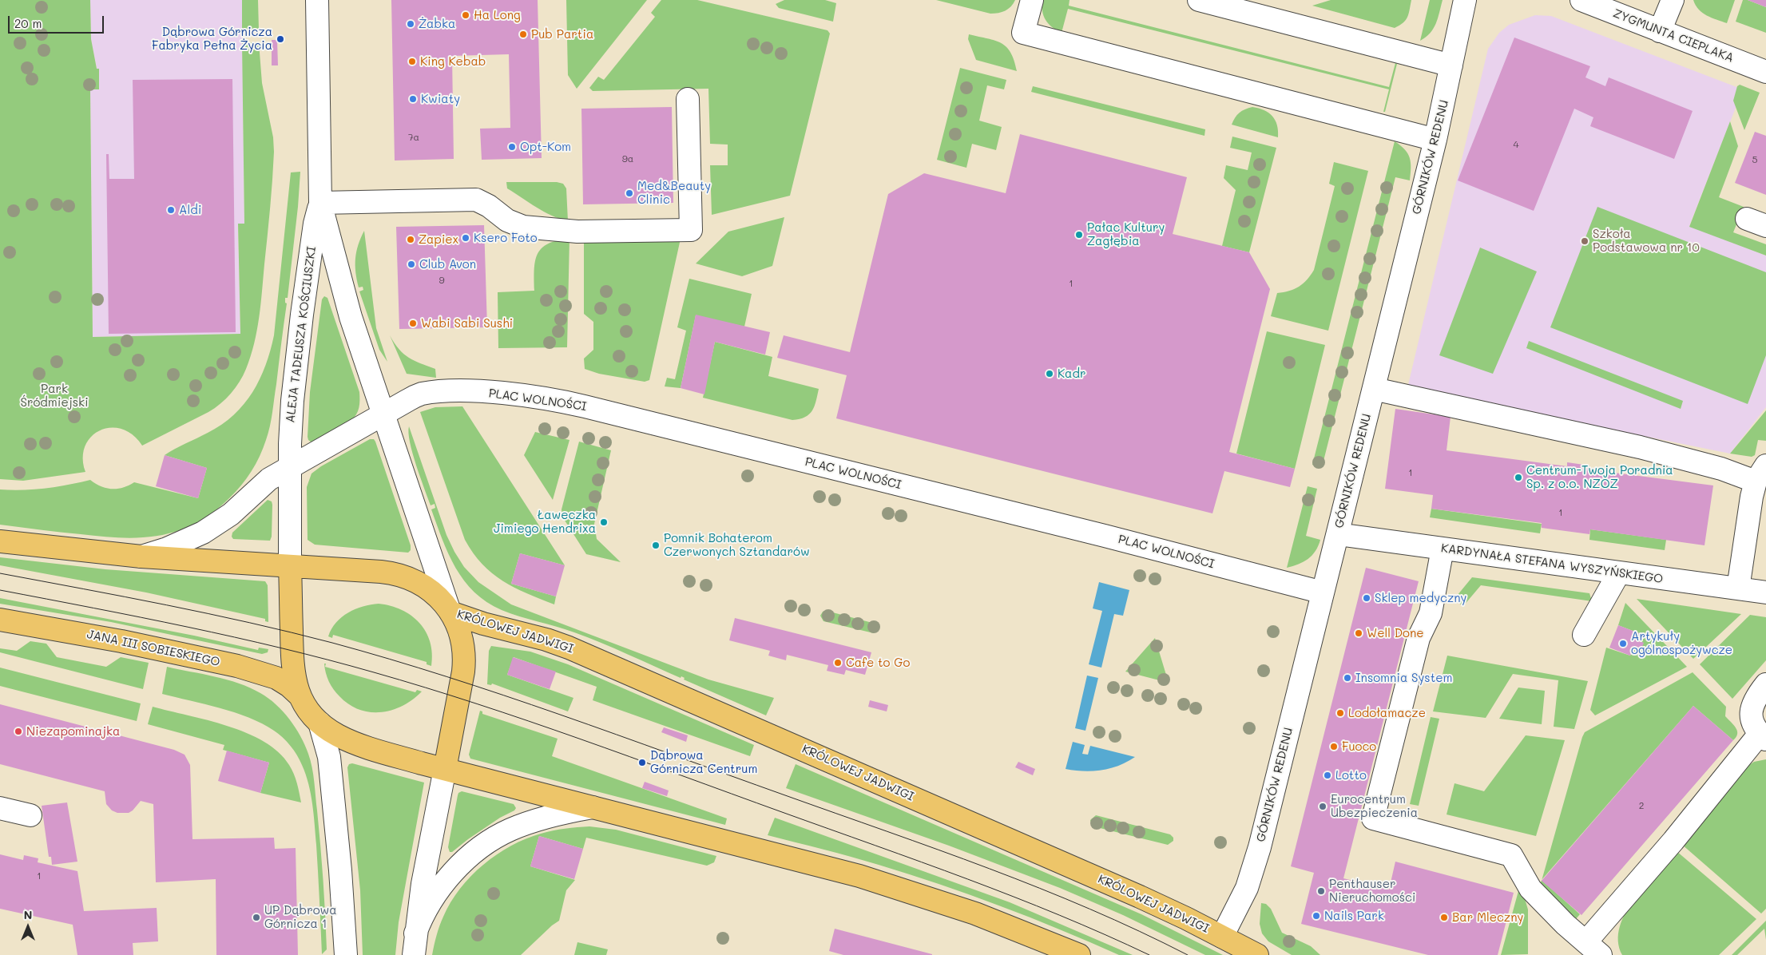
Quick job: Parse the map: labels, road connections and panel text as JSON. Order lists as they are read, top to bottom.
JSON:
{
  "streets": {
    "main road": ["KRÓLOWEJ JADWIGI", "JANA III SOBIESKIEGO"],
    "street": [
      "ZYGMUNTA CIEPLAKA",
      "GÓRNIKÓW REDENU",
      "ALEJA TADEUSZA KOŚCIUSZKI",
      "PLAC WOLNOŚCI",
      "KARDYNAŁA STEFANA WYSZYŃSKIEGO"
    ]
  },
  "crossings": [
    ["GÓRNIKÓW REDENU", "PLAC WOLNOŚCI"],
    ["GÓRNIKÓW REDENU", "KARDYNAŁA STEFANA WYSZYŃSKIEGO"],
    ["GÓRNIKÓW REDENU", "KRÓLOWEJ JADWIGI"],
    ["ALEJA TADEUSZA KOŚCIUSZKI", "PLAC WOLNOŚCI"],
    ["ALEJA TADEUSZA KOŚCIUSZKI", "KRÓLOWEJ JADWIGI"]
  ],
  "parks": ["Park Śródmiejski"],
  "places": [
    "Ha Long",
    "Żabka",
    "Pub Partia",
    "Dąbrowa Górnicza Fabryka Pełna Życia",
    "King Kebab",
    "Kwiaty",
    "Opt-Kom",
    "Med&Beauty Clinic",
    "Aldi",
    "Pałac Kultury Zagłębia",
    "Ksero Foto",
    "Zapiex",
    "Szkoła Podstawowa nr 10",
    "Club Avon",
    "Wabi Sabi Sushi",
    "Kadr",
    "Centrum-Twoja Poradnia Sp. z o.o. NZOZ",
    "Ławeczka Jimiego Hendrixa",
    "Pomnik Bohaterom Czerwonych Sztandarów",
    "Sklep medyczny",
    "Well Done",
    "Artykuły ogólnospożywcze",
    "Cafe to Go",
    "Insomnia System",
    "Lodołamacze",
    "Niezapominajka",
    "Fuoco",
    "Dąbrowa Górnicza Centrum",
    "Lotto",
    "Eurocentrum Ubezpieczenia",
    "Penthauser Nieruchomości",
    "Nails Park",
    "UP Dąbrowa Górnicza 1",
    "Bar Mleczny"
  ],
  "house_numbers": [
    "7a",
    "4",
    "9a",
    "5",
    "9",
    "1",
    "1",
    "1",
    "2",
    "1"
  ],
  "scale_bar": "20 m",
  "north": "top"
}
